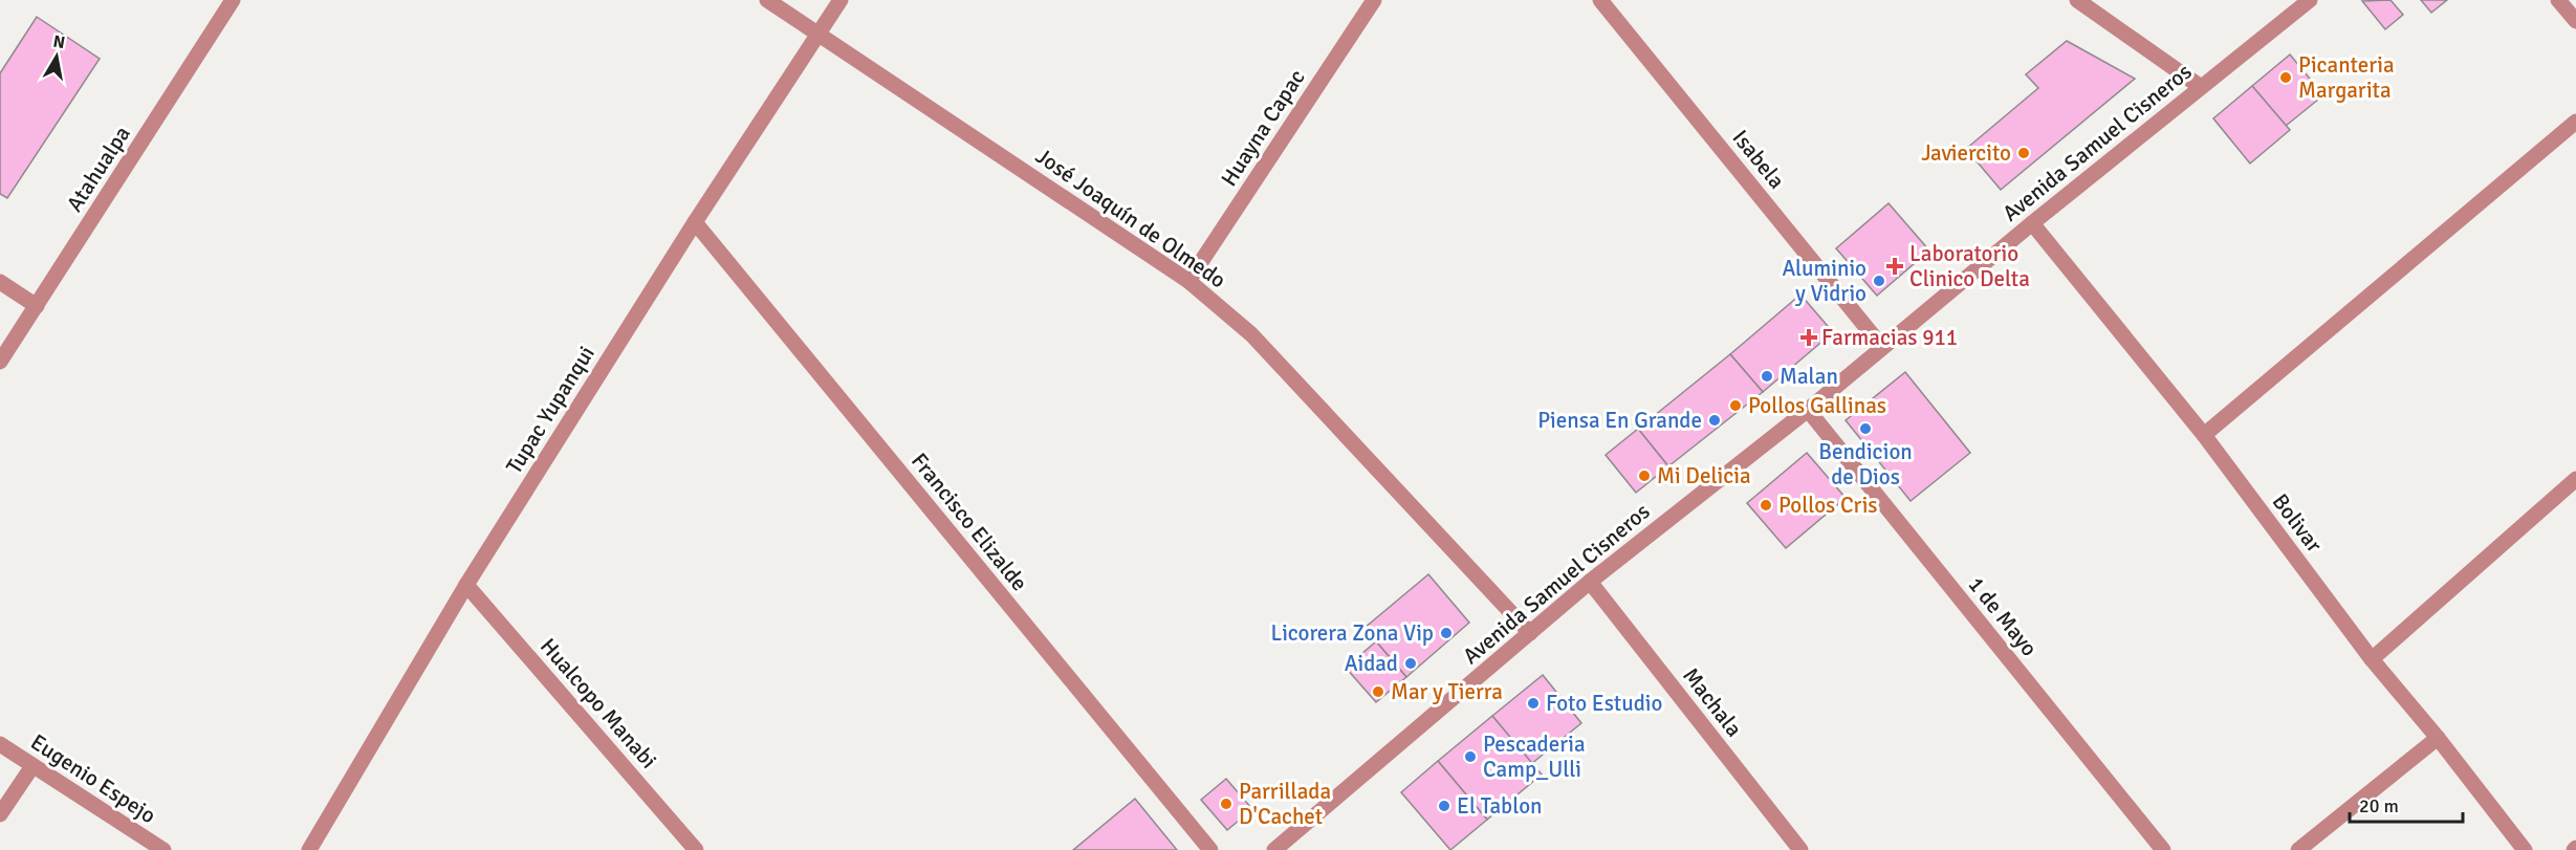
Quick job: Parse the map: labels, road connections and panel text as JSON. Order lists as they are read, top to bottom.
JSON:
{
  "streets": {
    "street": [
      "Huayna Capac",
      "Avenida Samuel Cisneros",
      "Isabela",
      "Atahualpa",
      "José Joaquín de Olmedo",
      "Tupac Yupanqui",
      "Francisco Elizalde",
      "Bolivar",
      "1 de Mayo",
      "Machala",
      "Hualcopo Manabi",
      "Eugenio Espejo"
    ]
  },
  "crossings": [
    ["Huayna Capac", "José Joaquín de Olmedo"],
    ["Avenida Samuel Cisneros", "Isabela"],
    ["Avenida Samuel Cisneros", "José Joaquín de Olmedo"],
    ["Avenida Samuel Cisneros", "Bolivar"],
    ["Avenida Samuel Cisneros", "1 de Mayo"],
    ["Avenida Samuel Cisneros", "Machala"],
    ["José Joaquín de Olmedo", "Tupac Yupanqui"],
    ["Tupac Yupanqui", "Francisco Elizalde"],
    ["Tupac Yupanqui", "Hualcopo Manabi"]
  ],
  "places": {
    "other": [
      "Picanteria Margarita",
      "Javiercito",
      "Aluminio y Vidrio",
      "Malan",
      "Pollos Gallinas",
      "Piensa En Grande",
      "Bendicion de Dios",
      "Mi Delicia",
      "Pollos Cris",
      "Licorera Zona Vip",
      "Aidad",
      "Mar y Tierra",
      "Foto Estudio",
      "Pescaderia Camp_Ulli",
      "Parrillada D'Cachet",
      "El Tablon"
    ],
    "health": ["Laboratorio Clinico Delta", "Farmacias 911"]
  },
  "scale_bar": "20 m",
  "north": "top"
}
